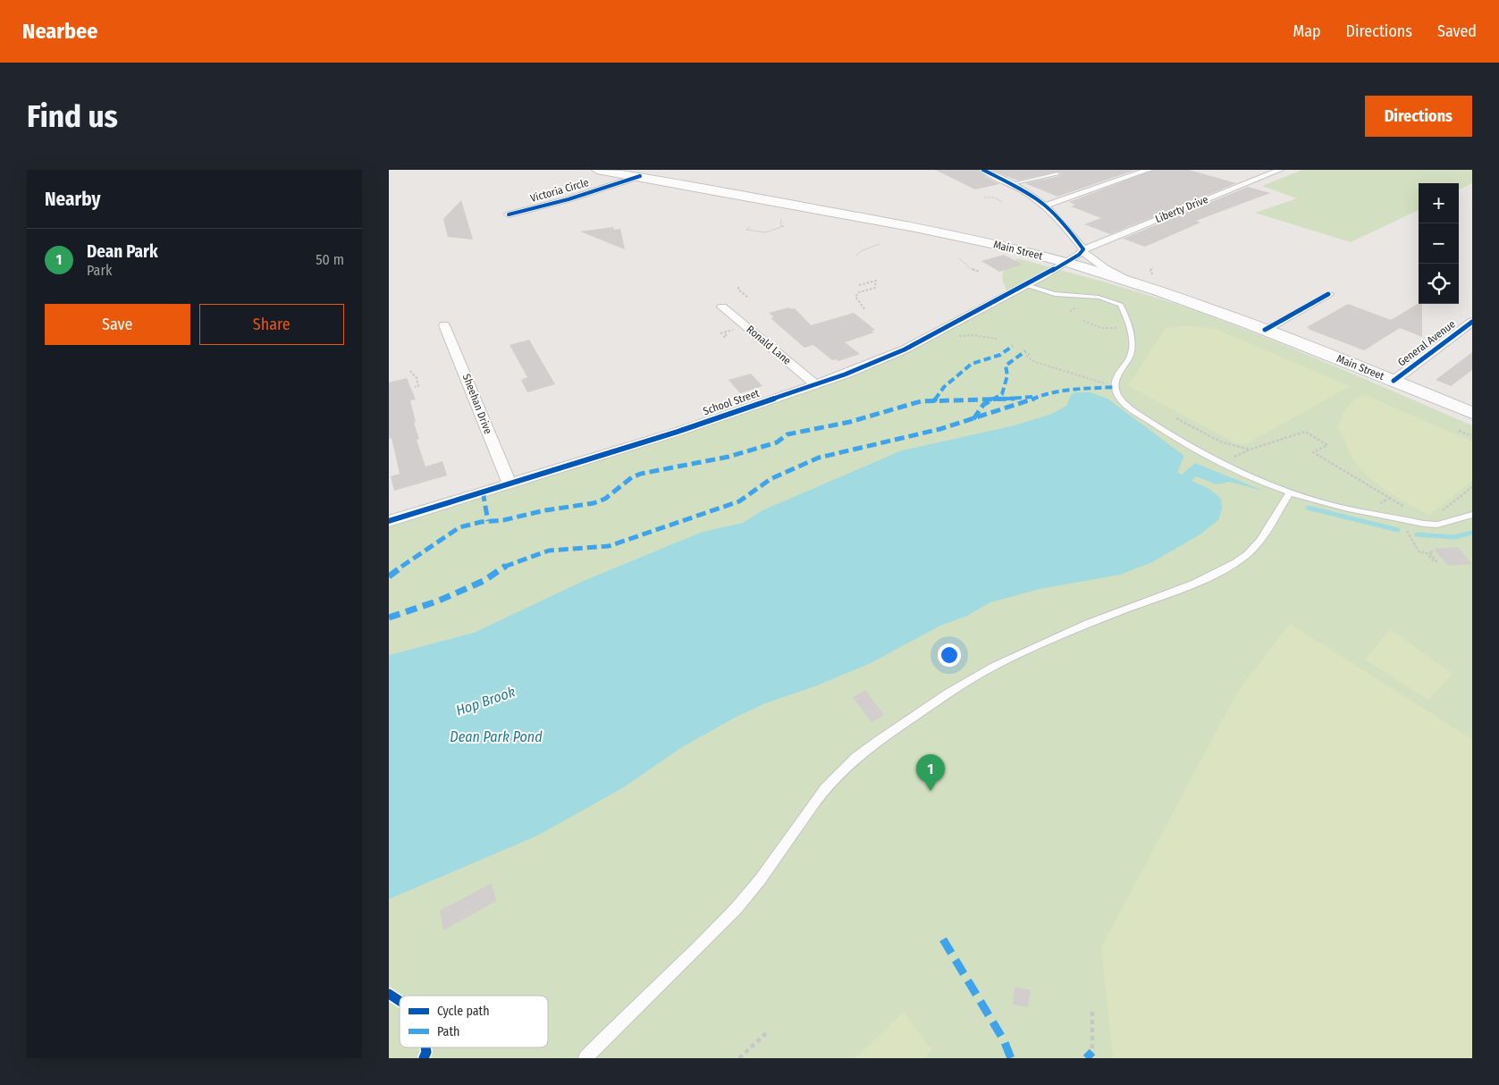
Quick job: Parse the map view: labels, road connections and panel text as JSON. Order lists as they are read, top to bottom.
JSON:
{
  "streets": {
    "main road": ["Main Street"],
    "street": [
      "Victoria Circle",
      "Liberty Drive",
      "General Avenue",
      "Ronald Lane",
      "School Street",
      "Sheehan Drive"
    ]
  },
  "crossings": [
    ["Victoria Circle", "Main Street"],
    ["Liberty Drive", "Main Street"],
    ["Liberty Drive", "School Street"],
    ["Main Street", "General Avenue"],
    ["Main Street", "School Street"],
    ["Ronald Lane", "School Street"],
    ["School Street", "Sheehan Drive"]
  ],
  "water": ["Hop Brook", "Dean Park Pond"],
  "legend": ["Cycle path", "Path"],
  "page": {
    "header": "Nearbee",
    "nav": ["Map", "Directions", "Saved"],
    "buttons": [
      "Directions",
      ["Save", "Share"]
    ],
    "title": "Find us",
    "heading": "Nearby",
    "map_buttons": ["+", "−"],
    "list": [
      {
        "mark": "1",
        "name": "Dean Park",
        "note": "Park",
        "value": "50 m"
      }
    ],
    "pins": "1"
  }
}
